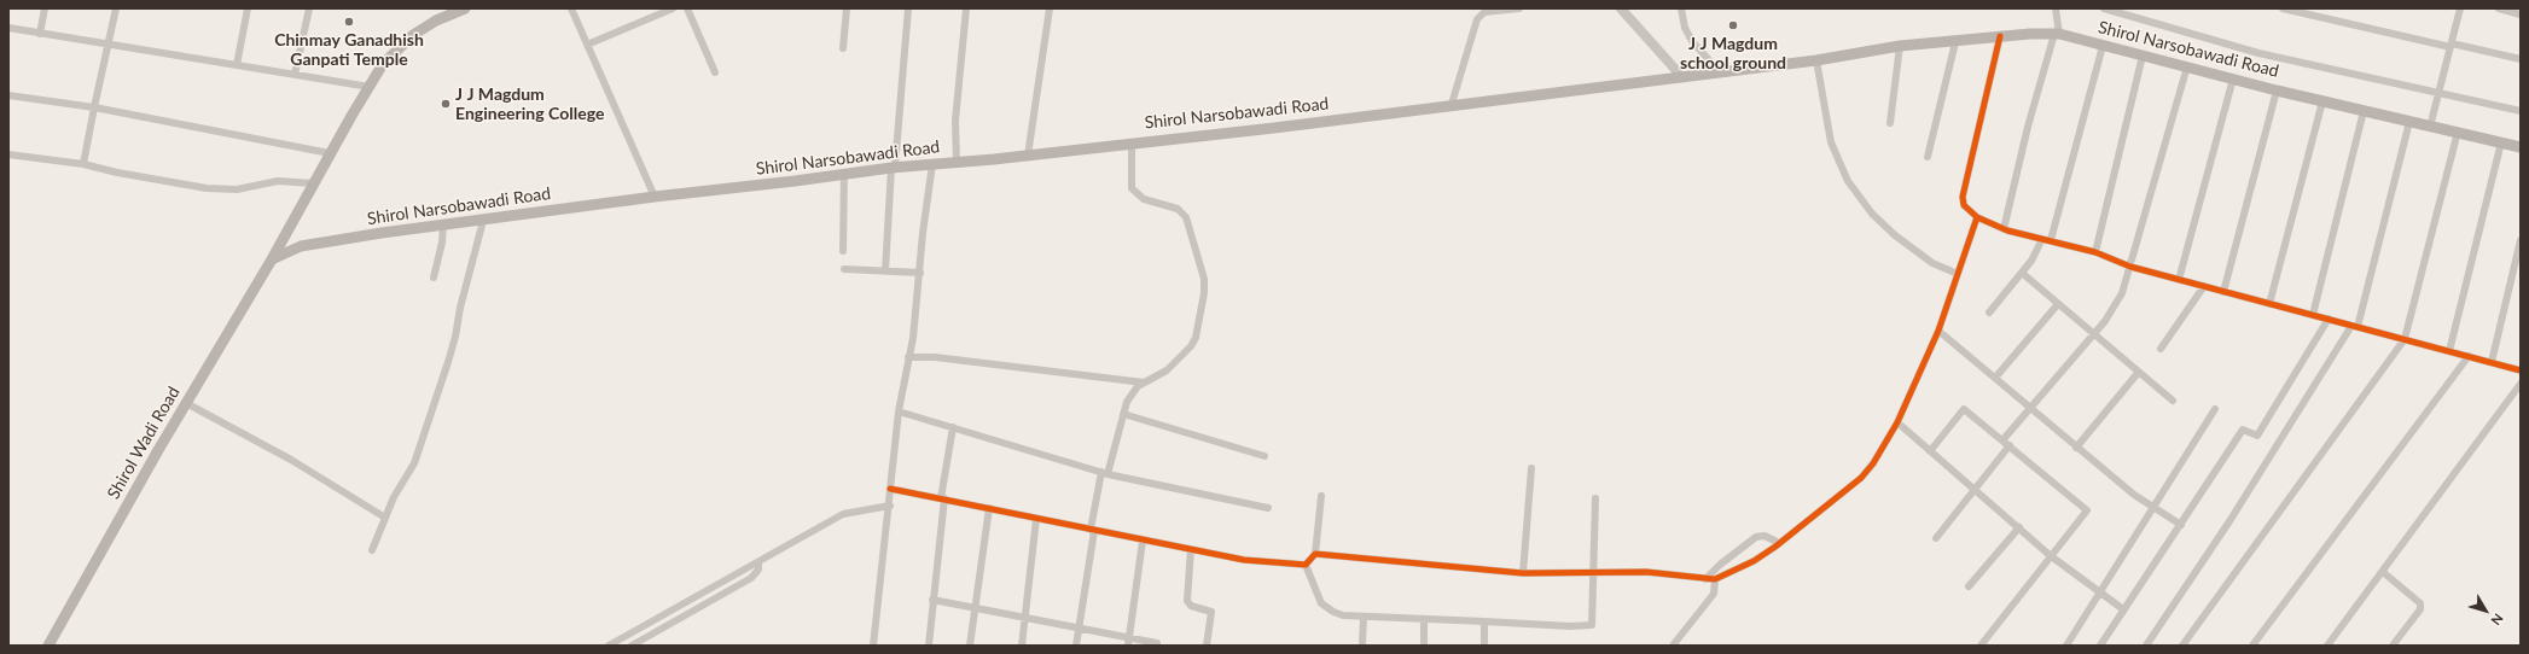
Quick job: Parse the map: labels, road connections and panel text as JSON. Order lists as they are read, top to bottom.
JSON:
{
  "streets": {
    "main road": ["Shirol Narsobawadi Road", "Shirol Wadi Road"]
  },
  "crossings": [
    ["Shirol Narsobawadi Road", "Shirol Wadi Road"]
  ],
  "places": ["Chinmay Ganadhish Ganpati Temple", "J J Magdum school ground", "J J Magdum Engineering College"],
  "north": "bottom right"
}
